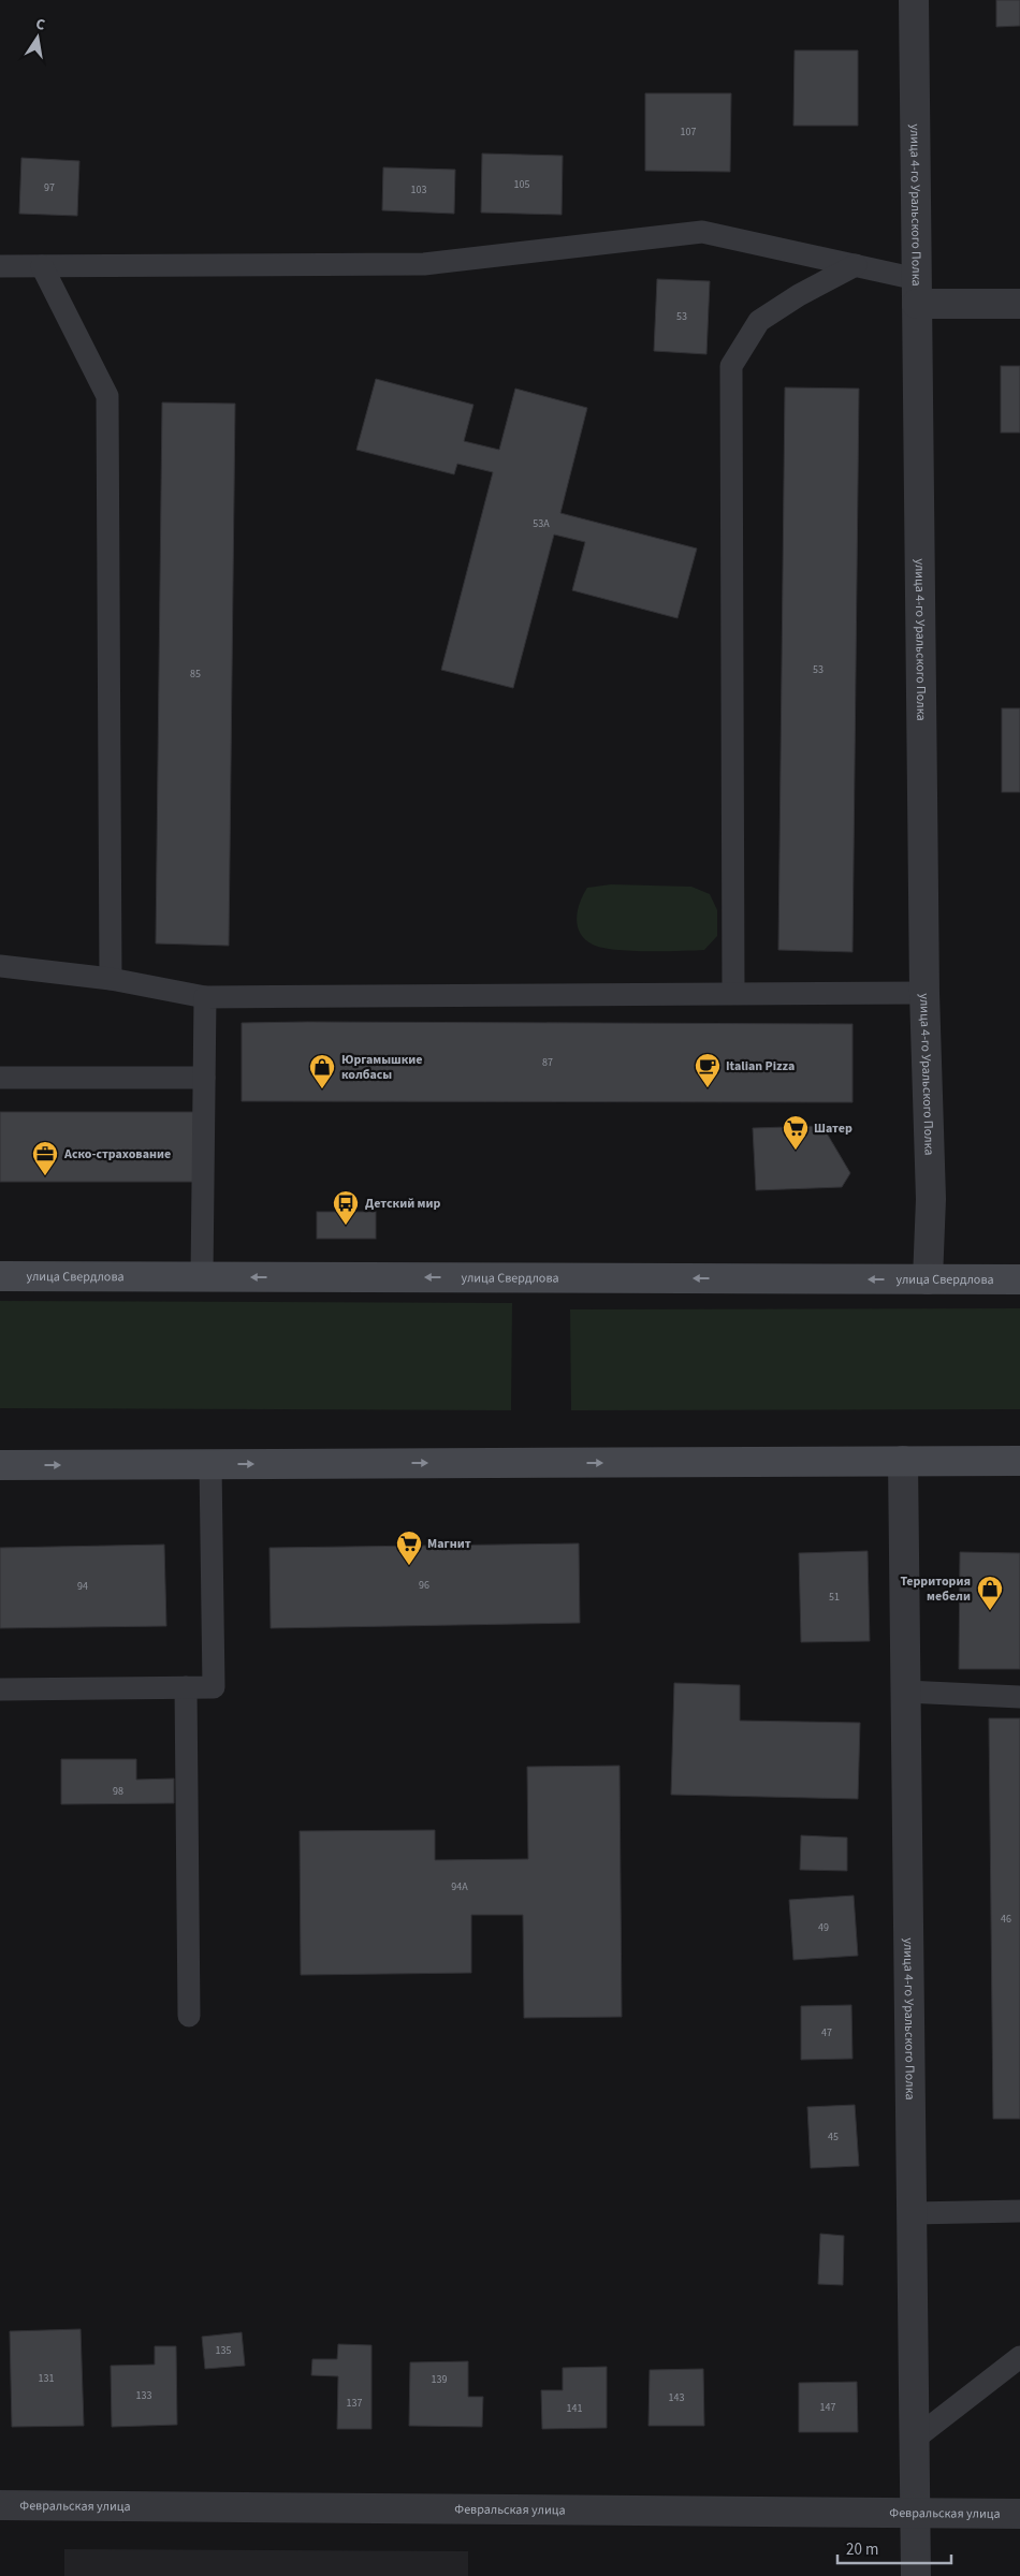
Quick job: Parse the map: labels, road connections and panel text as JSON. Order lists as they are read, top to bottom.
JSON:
{
  "streets": {
    "main road": ["улица Свердлова"],
    "street": ["улица 4-го Уральского Полка", "Февральская улица"]
  },
  "crossings": [
    ["улица 4-го Уральского Полка", "улица Свердлова"],
    ["улица 4-го Уральского Полка", "Февральская улица"]
  ],
  "places": {
    "cafe": ["Italian Pizza"],
    "shop": ["Юргамышкие колбасы", "Территория мебели"],
    "supermarket": ["Шатер", "Магнит"],
    "office": ["Аско-страхование"],
    "bus stop": ["Детский мир"]
  },
  "house_numbers": [
    "107",
    "105",
    "97",
    "103",
    "53",
    "53А",
    "53",
    "85",
    "87",
    "96",
    "94",
    "51",
    "98",
    "94А",
    "46",
    "49",
    "47",
    "45",
    "135",
    "131",
    "139",
    "133",
    "143",
    "137",
    "147",
    "141"
  ],
  "scale_bar": "20 m",
  "north": "top"
}
